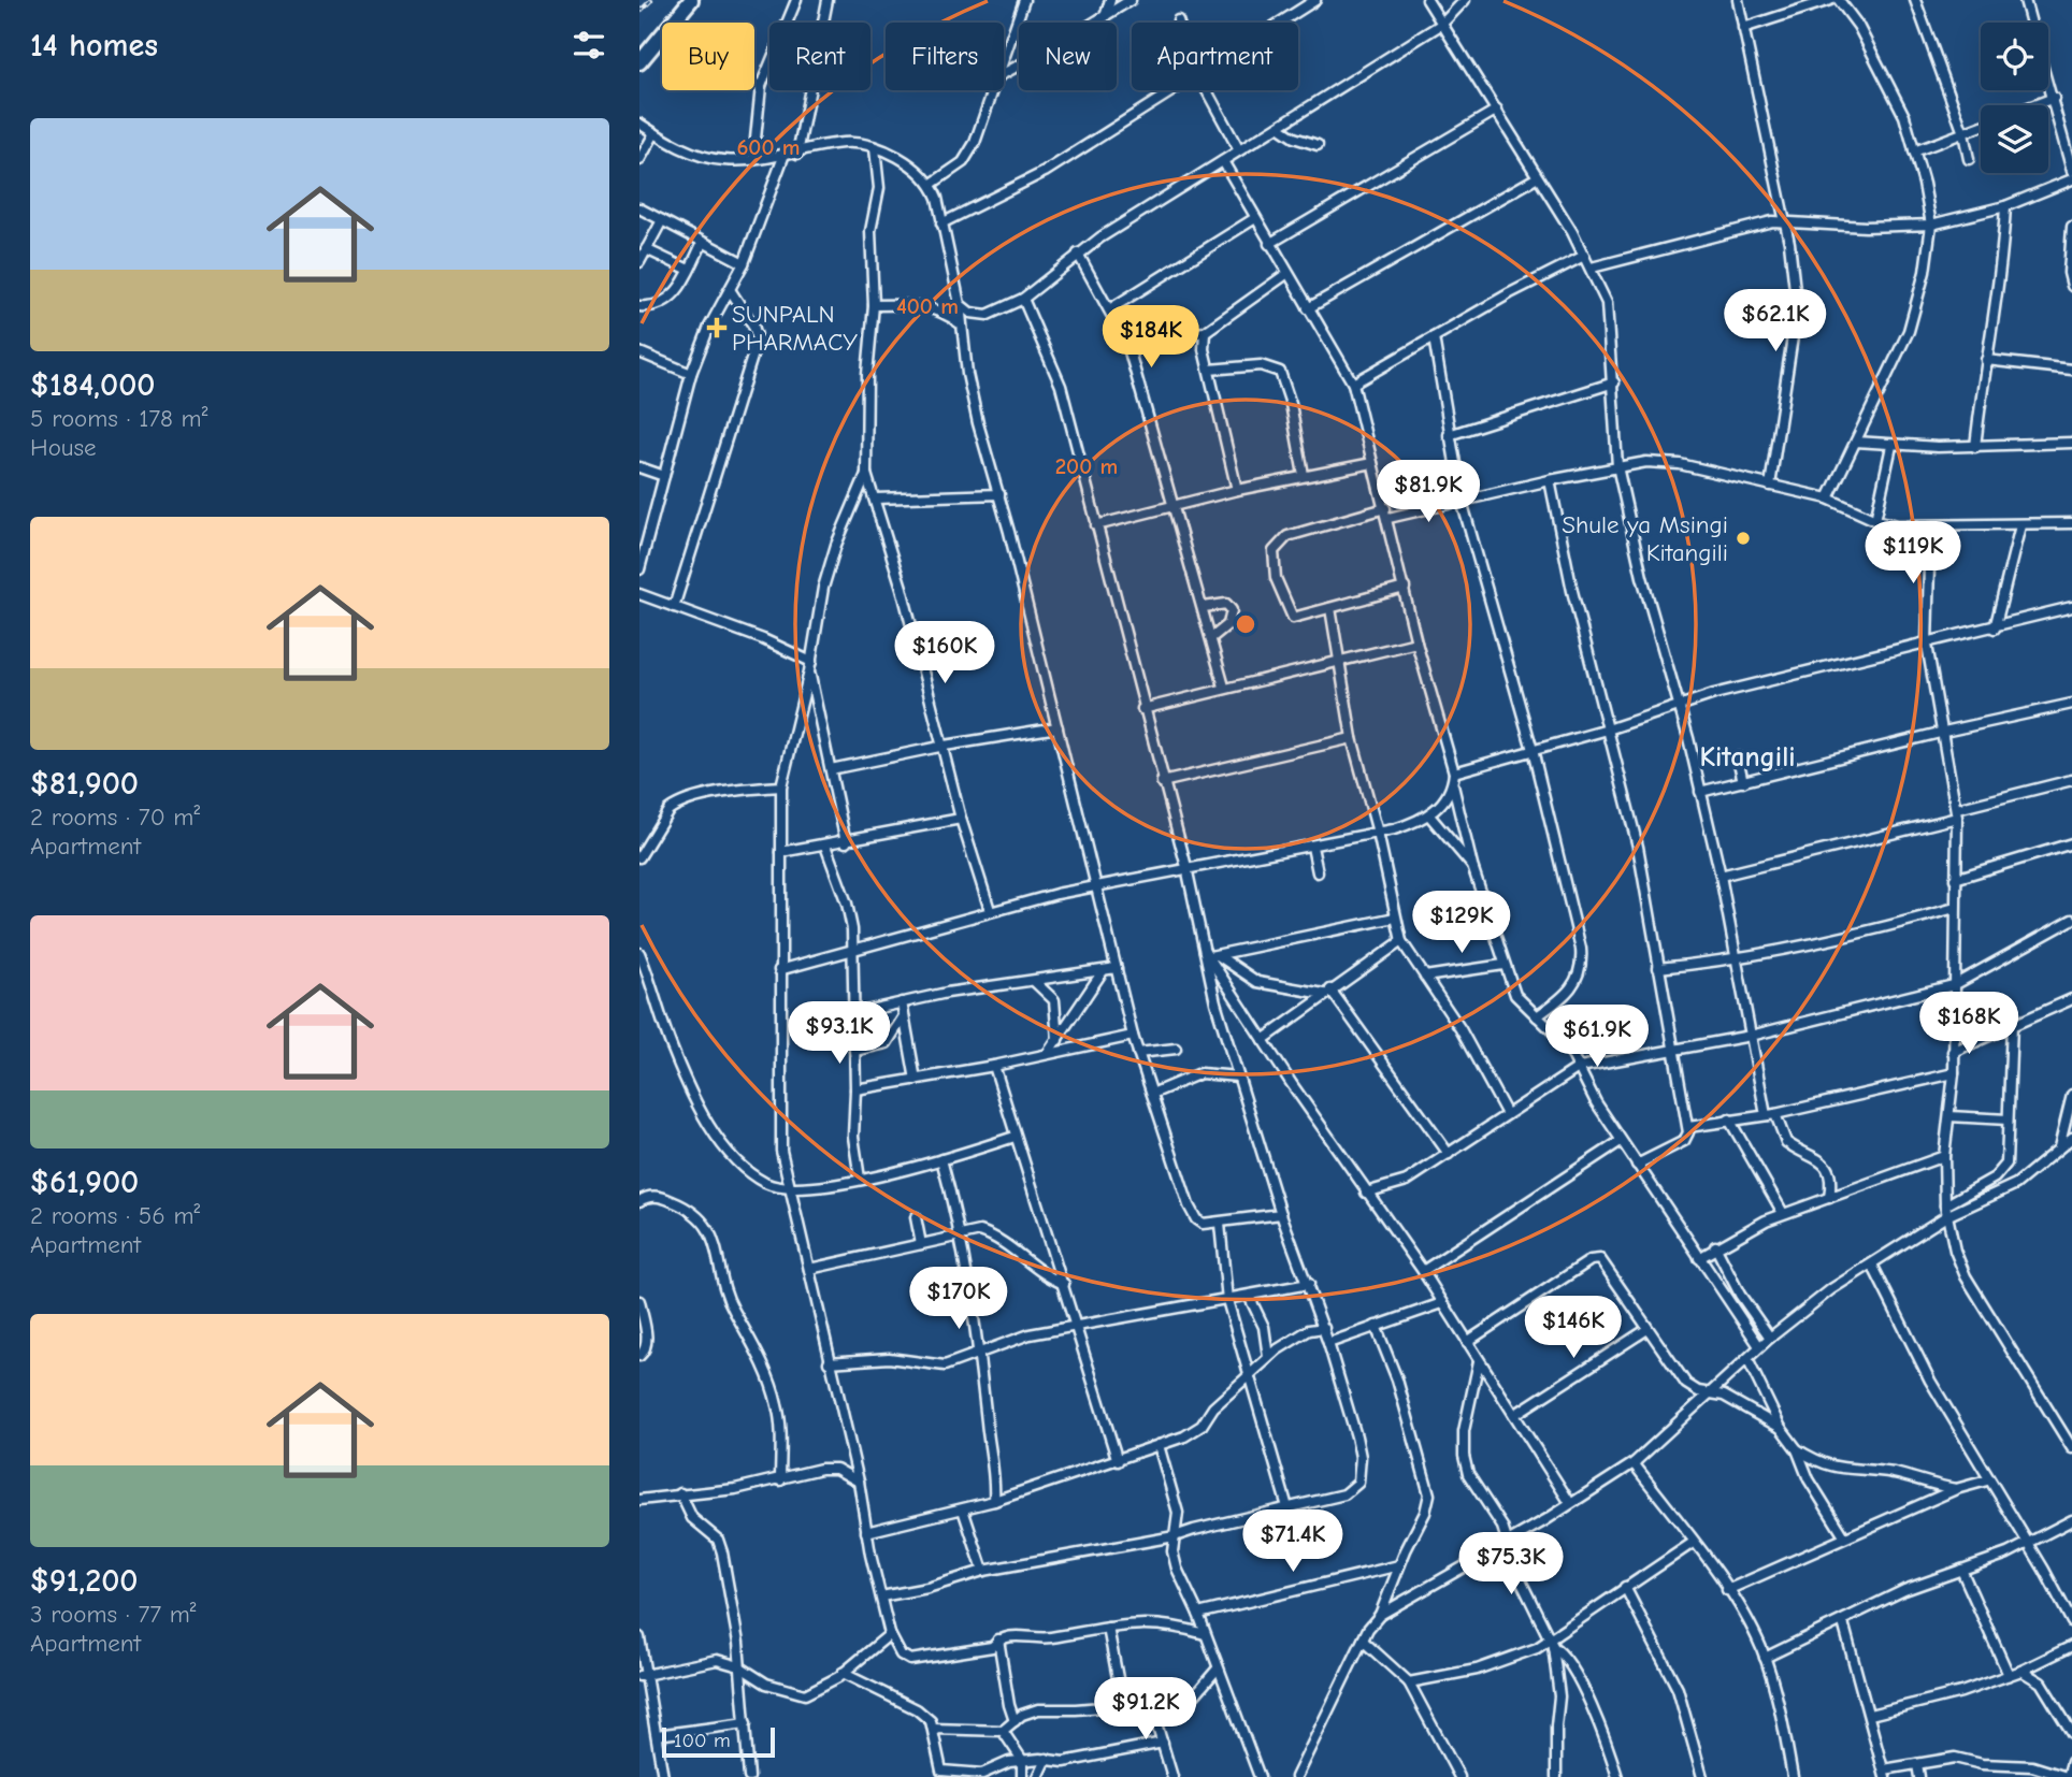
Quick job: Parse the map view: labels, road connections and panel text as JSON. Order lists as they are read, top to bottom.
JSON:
{
  "districts": ["Kitangili"],
  "places": {
    "health": ["SUNPALN PHARMACY"],
    "other": ["Shule ya Msingi Kitangili"]
  },
  "scale_bar": "100 m",
  "page": {
    "heading": "14 homes",
    "chip": [
      "Buy",
      "Rent",
      "Filters",
      "New",
      "Apartment"
    ],
    "list": [
      {
        "name": "$184,000",
        "note": "5 rooms · 178 m² · House"
      },
      {
        "name": "$81,900",
        "note": "2 rooms · 70 m² · Apartment"
      },
      {
        "name": "$61,900",
        "note": "2 rooms · 56 m² · Apartment"
      },
      {
        "name": "$91,200",
        "note": "3 rooms · 77 m² · Apartment"
      }
    ],
    "price": [
      "$62.1K",
      "$184K",
      "$81.9K",
      "$119K",
      "$160K",
      "$129K",
      "$168K",
      "$93.1K",
      "$61.9K",
      "$170K",
      "$146K",
      "$71.4K",
      "$75.3K",
      "$91.2K"
    ],
    "scale": "100 m"
  },
  "rings": ["600 m", "400 m", "200 m"]
}
